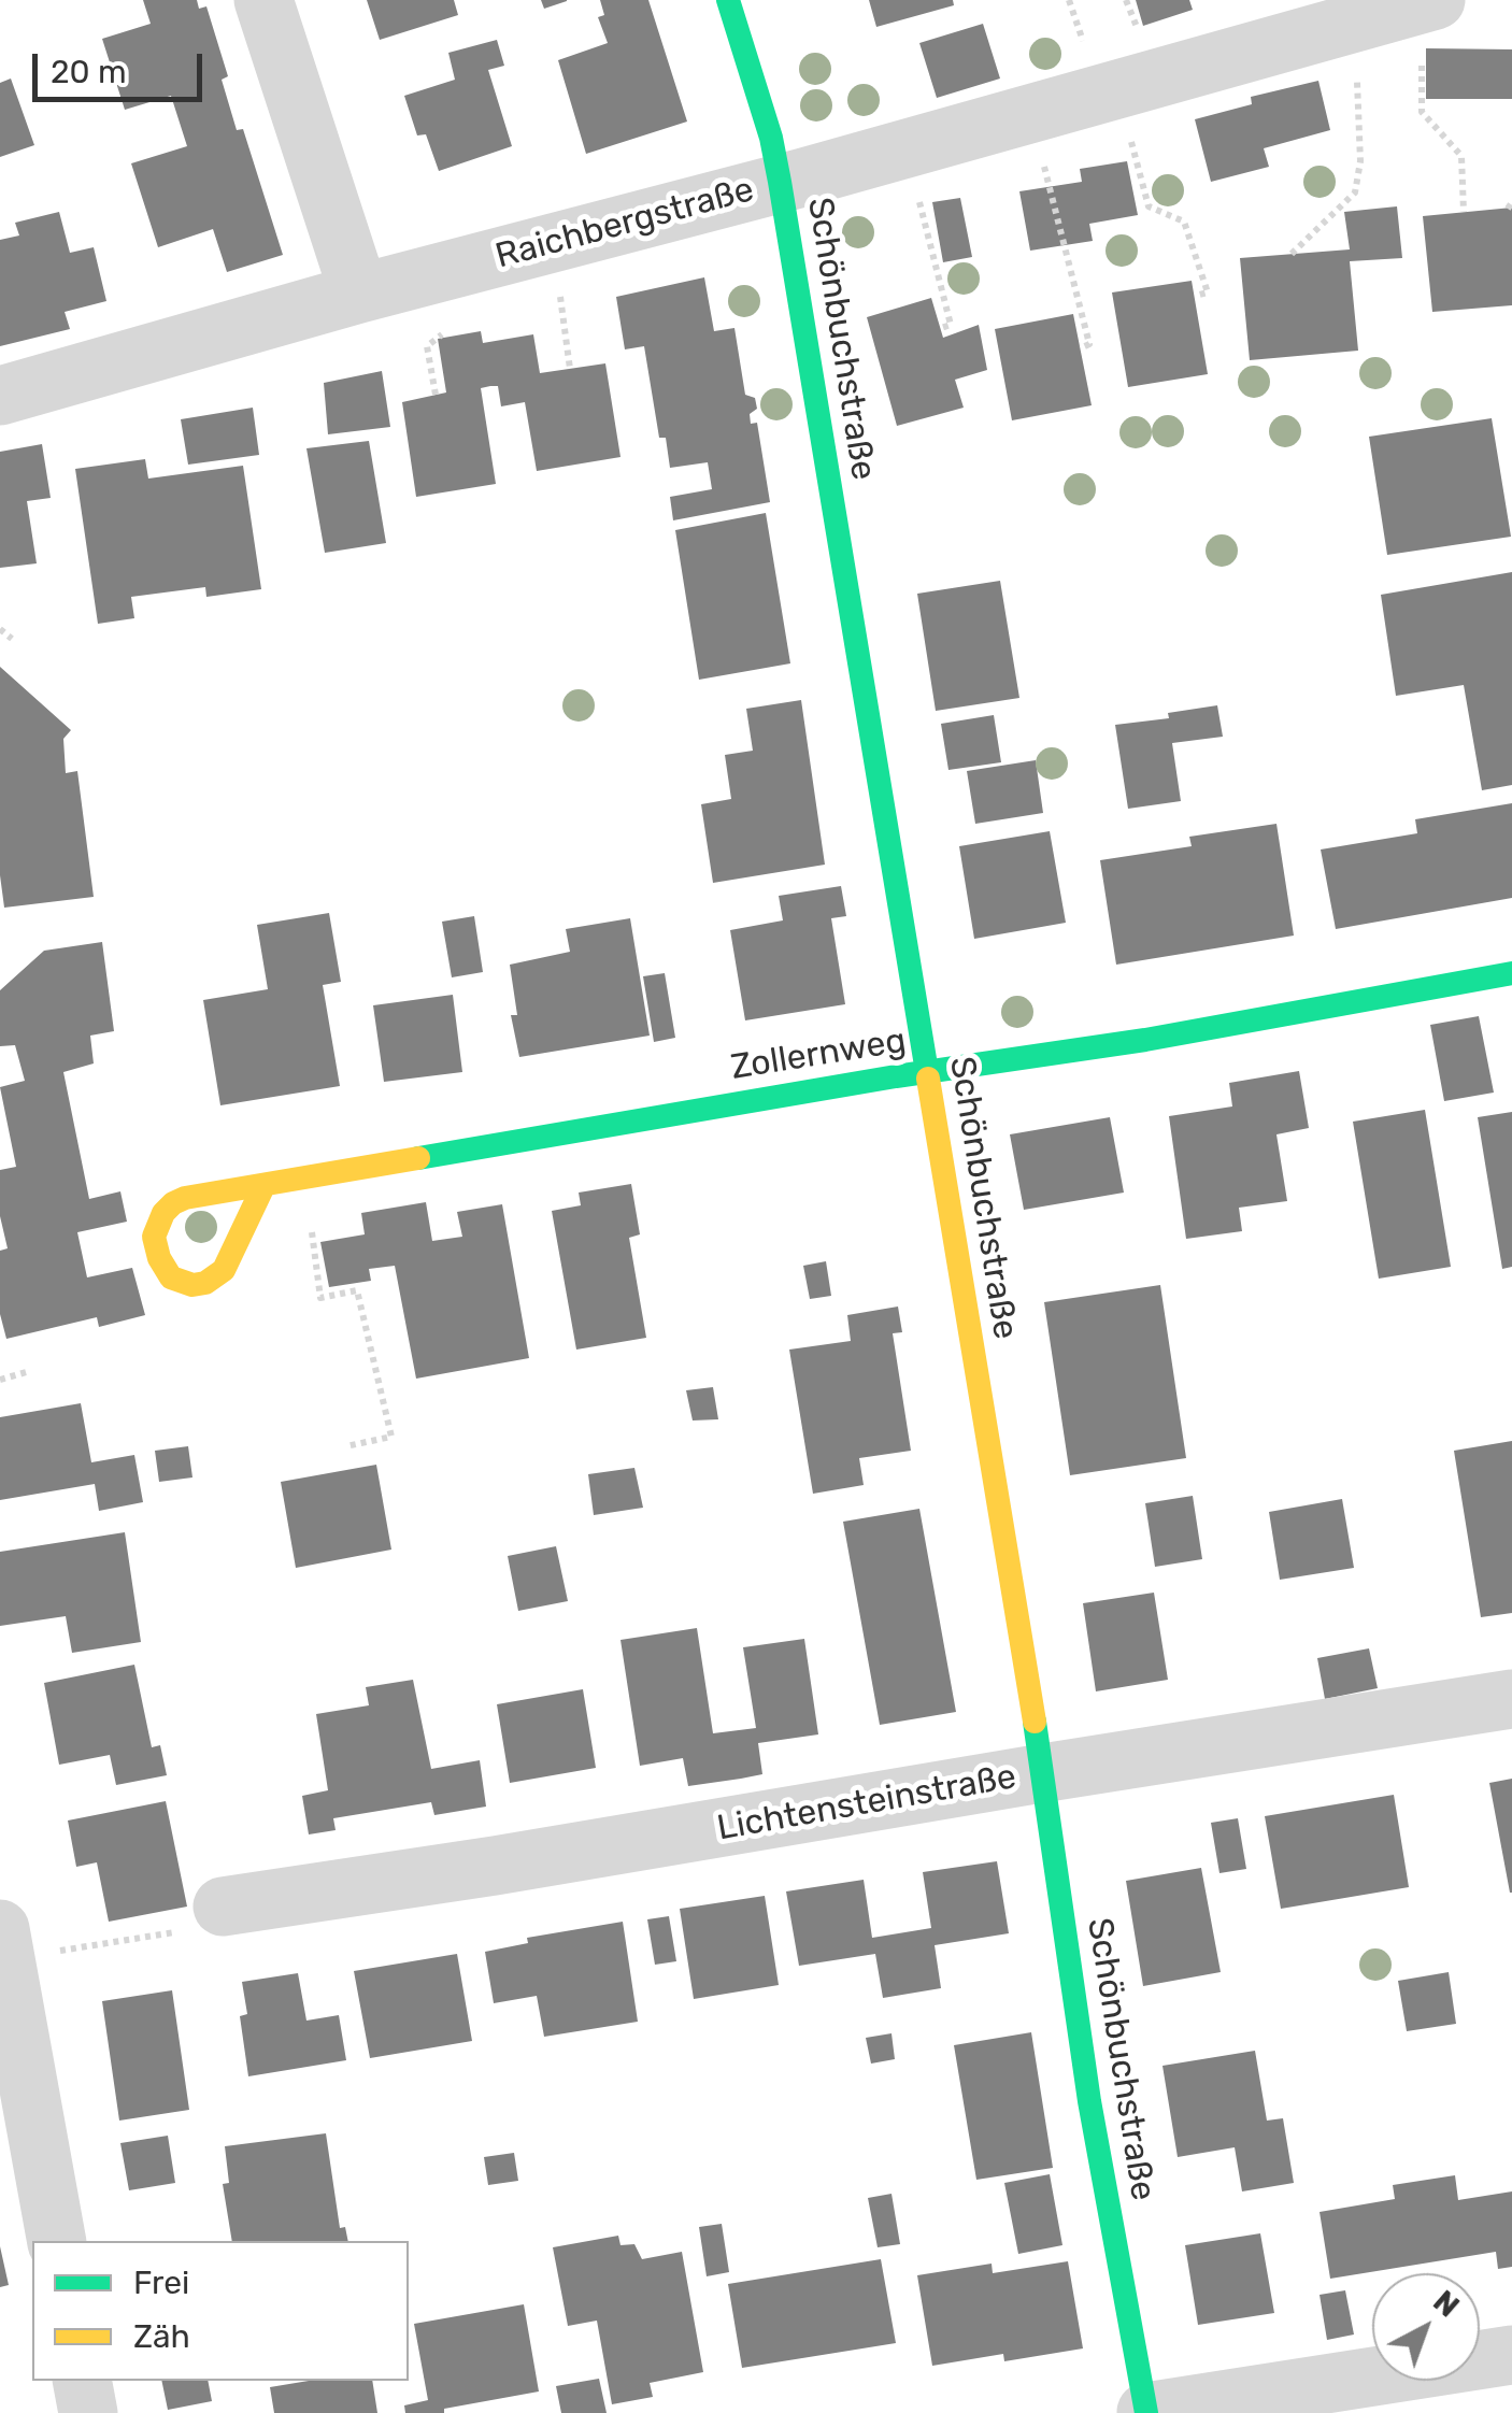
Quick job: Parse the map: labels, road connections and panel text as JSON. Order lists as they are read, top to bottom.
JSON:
{
  "streets": {
    "street": [
      "Raichbergstraße",
      "Schönbuchstraße",
      "Zollernweg",
      "Lichtensteinstraße"
    ]
  },
  "crossings": [
    ["Raichbergstraße", "Schönbuchstraße"],
    ["Schönbuchstraße", "Zollernweg"],
    ["Schönbuchstraße", "Lichtensteinstraße"]
  ],
  "legend": ["Frei", "Zäh"],
  "scale_bar": "20 m",
  "north": "top right"
}
